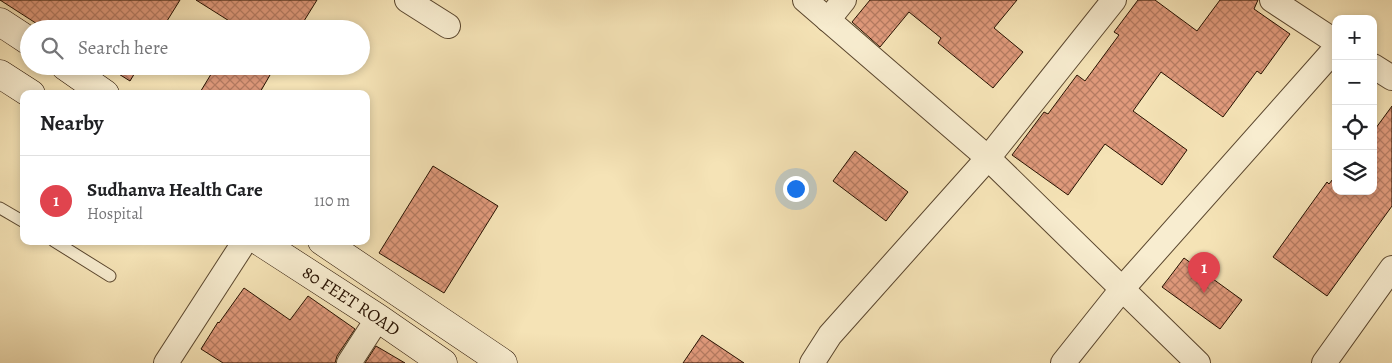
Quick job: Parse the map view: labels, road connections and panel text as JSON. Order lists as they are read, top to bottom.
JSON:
{
  "streets": {
    "main road": ["80 FEET ROAD"]
  },
  "page": {
    "map_buttons": ["+", "−"],
    "search": "Search here",
    "heading": "Nearby",
    "list": [
      {
        "mark": "1",
        "name": "Sudhanva Health Care",
        "note": "Hospital",
        "value": "110 m"
      }
    ],
    "pins": "1"
  }
}
